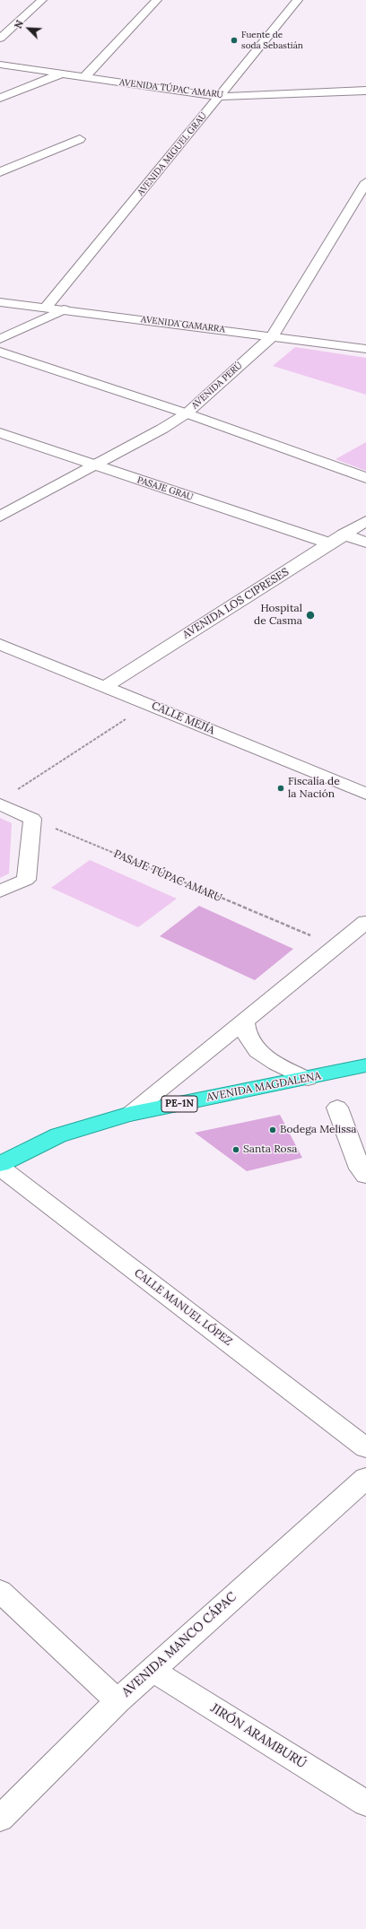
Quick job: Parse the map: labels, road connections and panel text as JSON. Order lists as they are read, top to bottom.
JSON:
{
  "streets": {
    "highway": ["AVENIDA MAGDALENA", "PE-1N"],
    "street": [
      "AVENIDA TÚPAC AMARU",
      "AVENIDA MIGUEL GRAU",
      "AVENIDA GAMARRA",
      "AVENIDA PERÚ",
      "PASAJE GRAU",
      "AVENIDA LOS CIPRESES",
      "CALLE MEJÍA",
      "CALLE MANUEL LÓPEZ",
      "AVENIDA MANCO CÁPAC",
      "JIRÓN ARAMBURÚ"
    ],
    "path": ["PASAJE TÚPAC AMARU"]
  },
  "crossings": [
    ["AVENIDA TÚPAC AMARU", "AVENIDA MIGUEL GRAU"],
    ["AVENIDA MIGUEL GRAU", "AVENIDA GAMARRA"],
    ["AVENIDA GAMARRA", "AVENIDA PERÚ"],
    ["AVENIDA PERÚ", "PASAJE GRAU"],
    ["PASAJE GRAU", "AVENIDA LOS CIPRESES"],
    ["AVENIDA LOS CIPRESES", "CALLE MEJÍA"],
    ["AVENIDA MANCO CÁPAC", "JIRÓN ARAMBURÚ"]
  ],
  "places": [
    "Fuente de soda Sebastián",
    "Hospital de Casma",
    "Fiscalía de la Nación",
    "Bodega Melissa",
    "Santa Rosa"
  ],
  "north": "top left"
}
